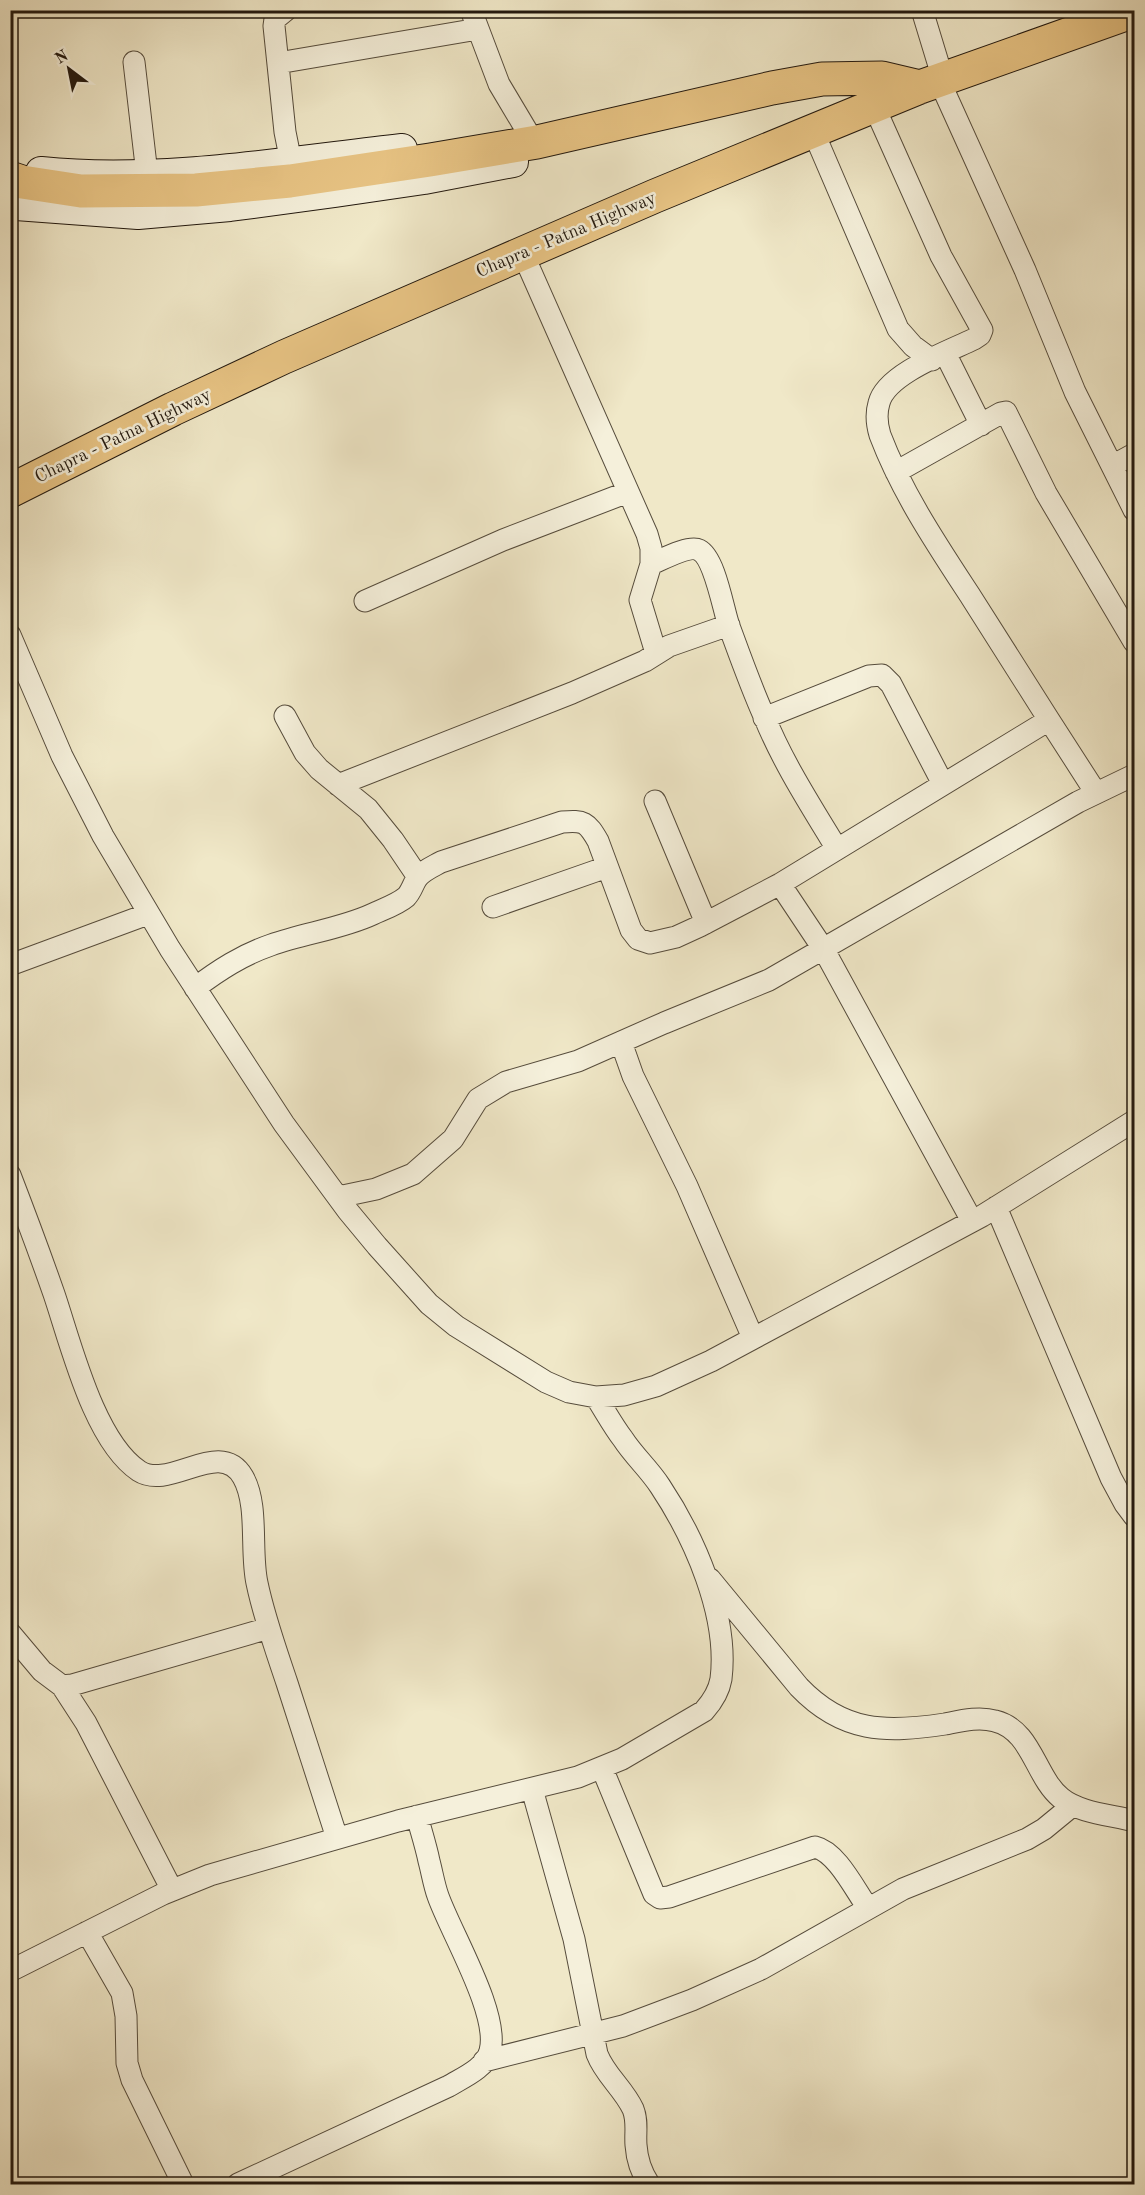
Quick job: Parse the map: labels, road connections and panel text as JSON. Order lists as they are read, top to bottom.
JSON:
{
  "streets": {
    "highway": ["Chapra - Patna Highway"]
  },
  "north": "top left"
}
